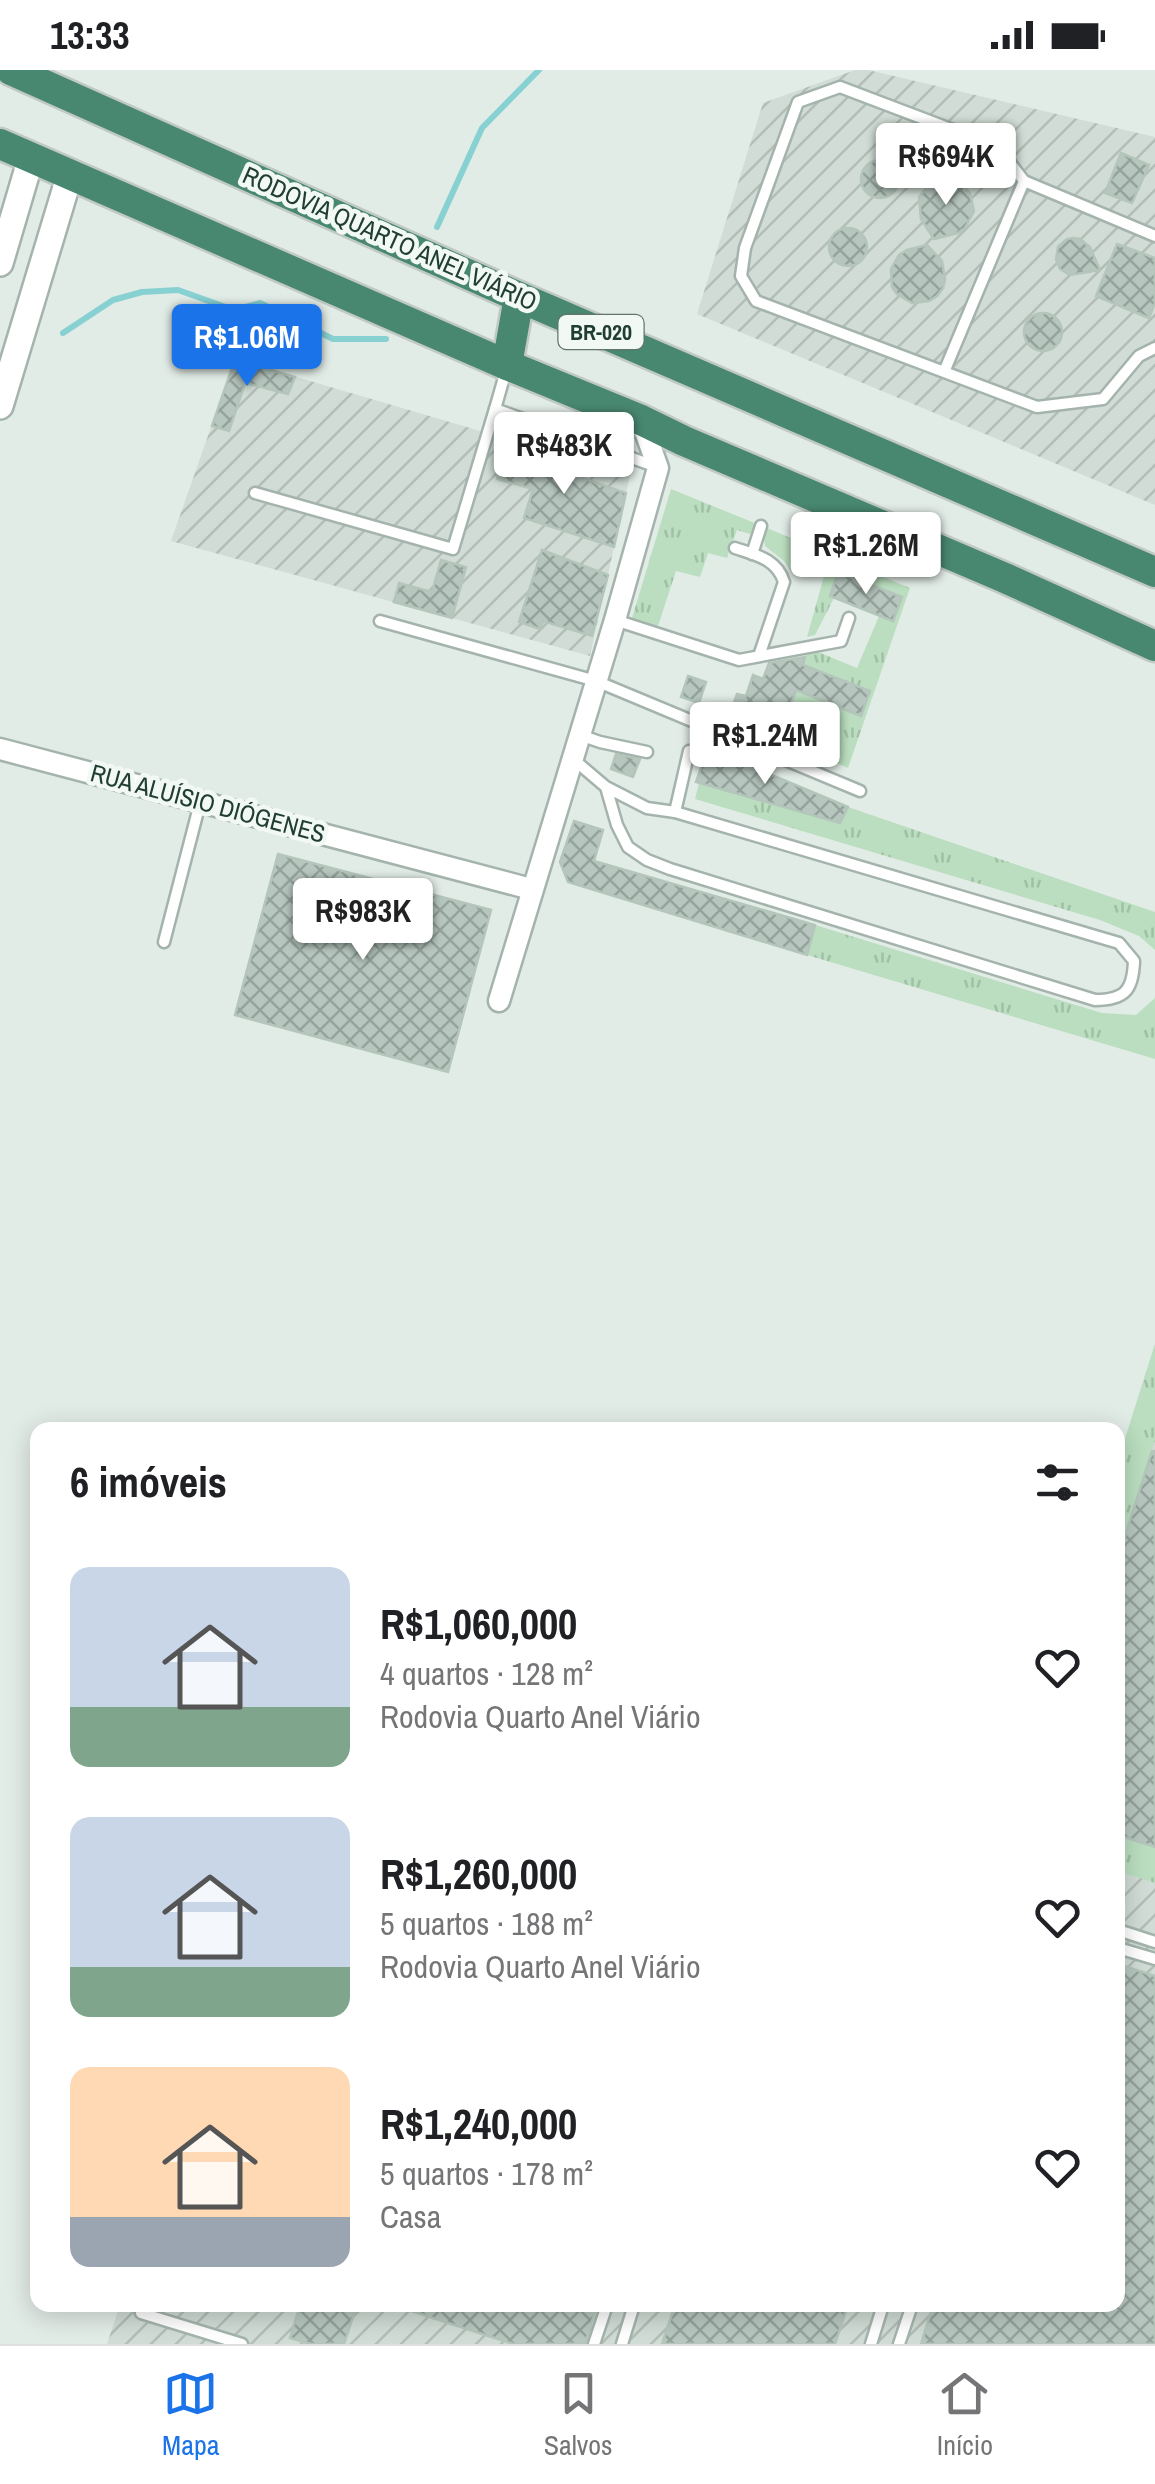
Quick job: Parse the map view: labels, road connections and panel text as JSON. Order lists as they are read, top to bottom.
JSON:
{
  "streets": {
    "highway": ["RODOVIA QUARTO ANEL VIÁRIO", "BR-020"],
    "street": ["RUA ALUÍSIO DIÓGENES"]
  },
  "page": {
    "status": "13:33",
    "price": [
      "R$694K",
      "R$1.06M",
      "R$483K",
      "R$1.26M",
      "R$1.24M",
      "R$983K"
    ],
    "heading": "6 imóveis",
    "list": [
      {
        "name": "R$1,060,000",
        "note": "4 quartos · 128 m² · Rodovia Quarto Anel Viário"
      },
      {
        "name": "R$1,260,000",
        "note": "5 quartos · 188 m² · Rodovia Quarto Anel Viário"
      },
      {
        "name": "R$1,240,000",
        "note": "5 quartos · 178 m² · Casa"
      }
    ],
    "tabs": ["Mapa", "Salvos", "Início"]
  }
}
